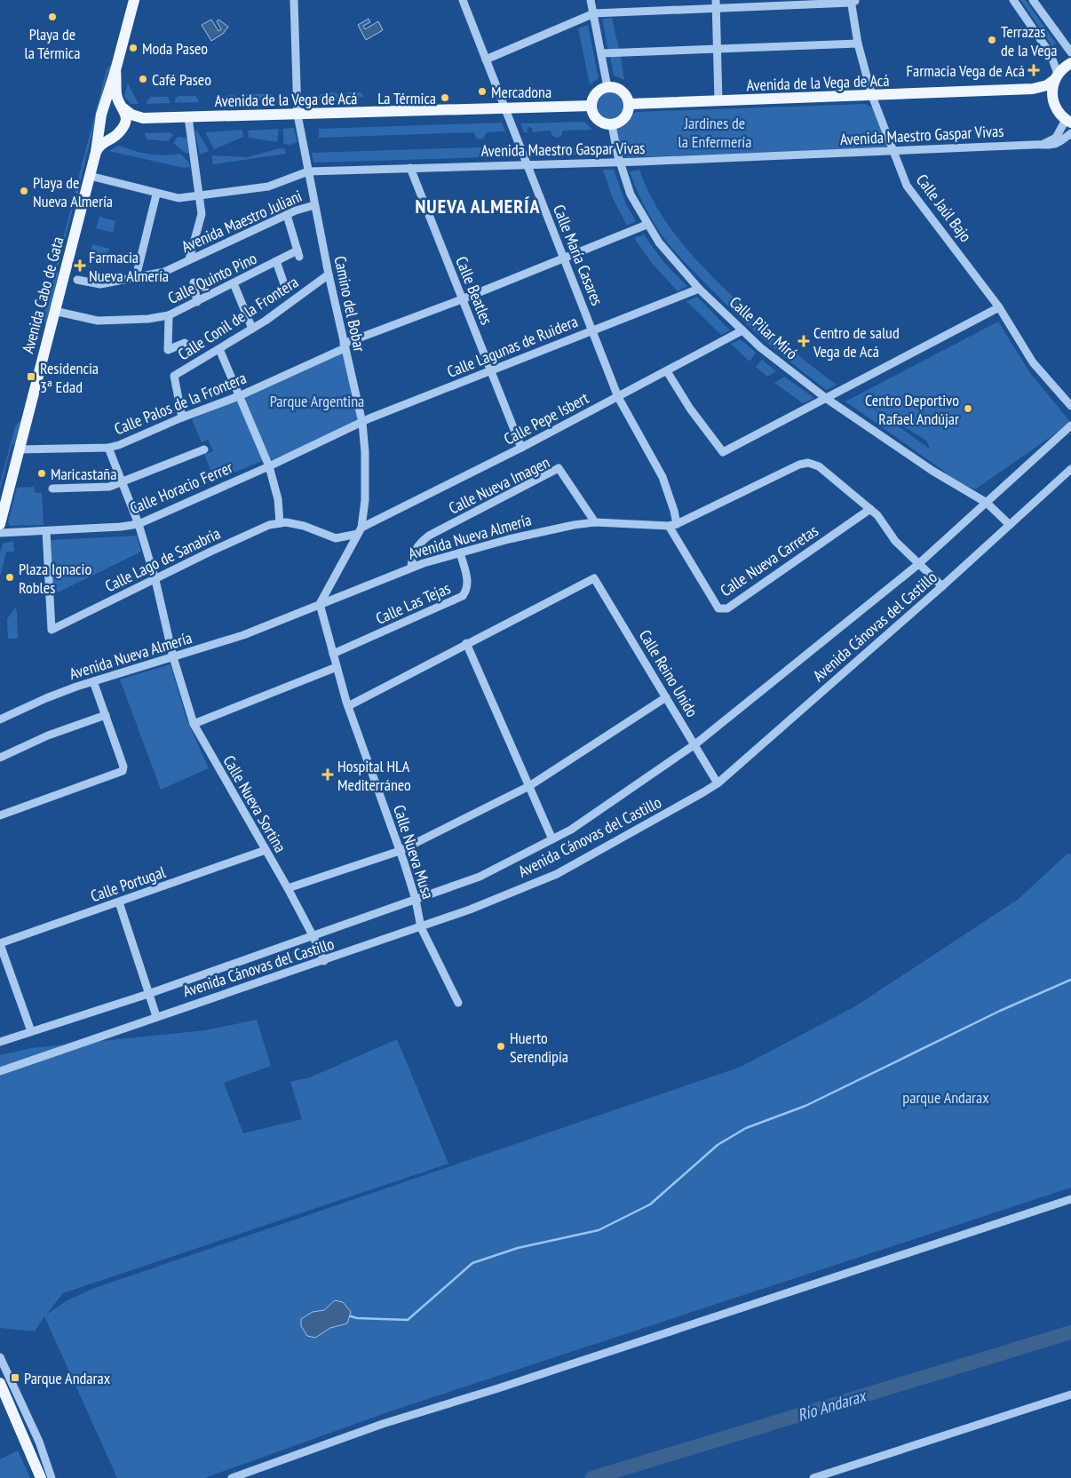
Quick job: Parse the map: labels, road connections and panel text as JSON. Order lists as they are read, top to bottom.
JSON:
{
  "streets": {
    "main road": ["Avenida de la Vega de Acá", "Avenida Cabo de Gata"],
    "street": [
      "Avenida Maestro Gaspar Vivas",
      "Calle Jaúl Bajo",
      "Avenida Maestro Juliani",
      "Calle María Casares",
      "Calle Quinto Pino",
      "Calle Beatles",
      "Camino del Bobar",
      "Calle Conil de la Frontera",
      "Calle Pilar Miró",
      "Calle Lagunas de Ruidera",
      "Calle Palos de la Frontera",
      "Calle Pepe Isbert",
      "Calle Nueva Imagen",
      "Calle Horacio Ferrer",
      "Avenida Nueva Almería",
      "Calle Lago de Sanabria",
      "Calle Nueva Carretas",
      "Calle Las Tejas",
      "Avenida Cánovas del Castillo",
      "Calle Reino Unido",
      "Calle Nueva Sortina",
      "Calle Nueva Musa",
      "Calle Portugal"
    ]
  },
  "crossings": [
    ["Avenida de la Vega de Acá", "Calle Jaúl Bajo"],
    ["Avenida de la Vega de Acá", "Calle María Casares"],
    ["Avenida de la Vega de Acá", "Avenida Cabo de Gata"],
    ["Avenida de la Vega de Acá", "Camino del Bobar"],
    ["Avenida de la Vega de Acá", "Calle Pilar Miró"],
    ["Avenida Maestro Gaspar Vivas", "Calle Jaúl Bajo"],
    ["Avenida Maestro Gaspar Vivas", "Calle María Casares"],
    ["Avenida Maestro Gaspar Vivas", "Calle Beatles"],
    ["Avenida Maestro Gaspar Vivas", "Avenida Cabo de Gata"],
    ["Avenida Maestro Gaspar Vivas", "Camino del Bobar"],
    ["Avenida Maestro Gaspar Vivas", "Calle Pilar Miró"],
    ["Avenida Maestro Juliani", "Calle Quinto Pino"],
    ["Avenida Maestro Juliani", "Camino del Bobar"],
    ["Calle María Casares", "Calle Lagunas de Ruidera"],
    ["Calle María Casares", "Calle Palos de la Frontera"],
    ["Calle María Casares", "Calle Pepe Isbert"],
    ["Calle María Casares", "Avenida Nueva Almería"],
    ["Calle María Casares", "Calle Nueva Carretas"],
    ["Calle Quinto Pino", "Avenida Cabo de Gata"],
    ["Calle Beatles", "Calle Lagunas de Ruidera"],
    ["Calle Beatles", "Calle Palos de la Frontera"],
    ["Calle Beatles", "Calle Pepe Isbert"],
    ["Avenida Cabo de Gata", "Calle Palos de la Frontera"],
    ["Camino del Bobar", "Calle Conil de la Frontera"],
    ["Camino del Bobar", "Calle Lagunas de Ruidera"],
    ["Camino del Bobar", "Calle Palos de la Frontera"],
    ["Camino del Bobar", "Calle Pepe Isbert"],
    ["Camino del Bobar", "Calle Horacio Ferrer"],
    ["Camino del Bobar", "Avenida Nueva Almería"],
    ["Camino del Bobar", "Calle Lago de Sanabria"],
    ["Camino del Bobar", "Calle Nueva Musa"],
    ["Calle Conil de la Frontera", "Calle Palos de la Frontera"],
    ["Calle Pilar Miró", "Calle Lagunas de Ruidera"],
    ["Calle Pilar Miró", "Calle Palos de la Frontera"],
    ["Calle Pilar Miró", "Calle Pepe Isbert"],
    ["Calle Pilar Miró", "Avenida Cánovas del Castillo"],
    ["Calle Lagunas de Ruidera", "Calle Horacio Ferrer"],
    ["Calle Palos de la Frontera", "Calle Nueva Sortina"],
    ["Calle Pepe Isbert", "Calle Lago de Sanabria"],
    ["Calle Nueva Imagen", "Avenida Nueva Almería"],
    ["Calle Horacio Ferrer", "Calle Lago de Sanabria"],
    ["Calle Horacio Ferrer", "Calle Nueva Sortina"],
    ["Avenida Nueva Almería", "Calle Nueva Carretas"],
    ["Avenida Nueva Almería", "Calle Las Tejas"],
    ["Avenida Nueva Almería", "Avenida Cánovas del Castillo"],
    ["Avenida Nueva Almería", "Calle Nueva Sortina"],
    ["Avenida Nueva Almería", "Calle Nueva Musa"],
    ["Calle Lago de Sanabria", "Calle Nueva Sortina"],
    ["Calle Las Tejas", "Calle Nueva Musa"],
    ["Avenida Cánovas del Castillo", "Calle Reino Unido"],
    ["Avenida Cánovas del Castillo", "Calle Nueva Sortina"],
    ["Avenida Cánovas del Castillo", "Calle Nueva Musa"],
    ["Calle Nueva Sortina", "Calle Portugal"]
  ],
  "districts": ["NUEVA ALMERÍA"],
  "water": ["Río Andarax"],
  "parks": ["Jardines de la Enfermería", "Parque Argentina", "parque Andarax"],
  "places": {
    "other": [
      "Playa de la Térmica",
      "Terrazas de la Vega",
      "Moda Paseo",
      "Café Paseo",
      "Mercadona",
      "La Térmica",
      "Playa de Nueva Almería",
      "Centro Deportivo Rafael Andújar",
      "Maricastaña",
      "Plaza Ignacio Robles",
      "Huerto Serendipia"
    ],
    "health": [
      "Farmacia Vega de Acá",
      "Farmacia Nueva Almería",
      "Centro de salud Vega de Acá",
      "Hospital HLA Mediterráneo"
    ],
    "transit": ["Residencia 3ª Edad", "Parque Andarax"]
  }
}
